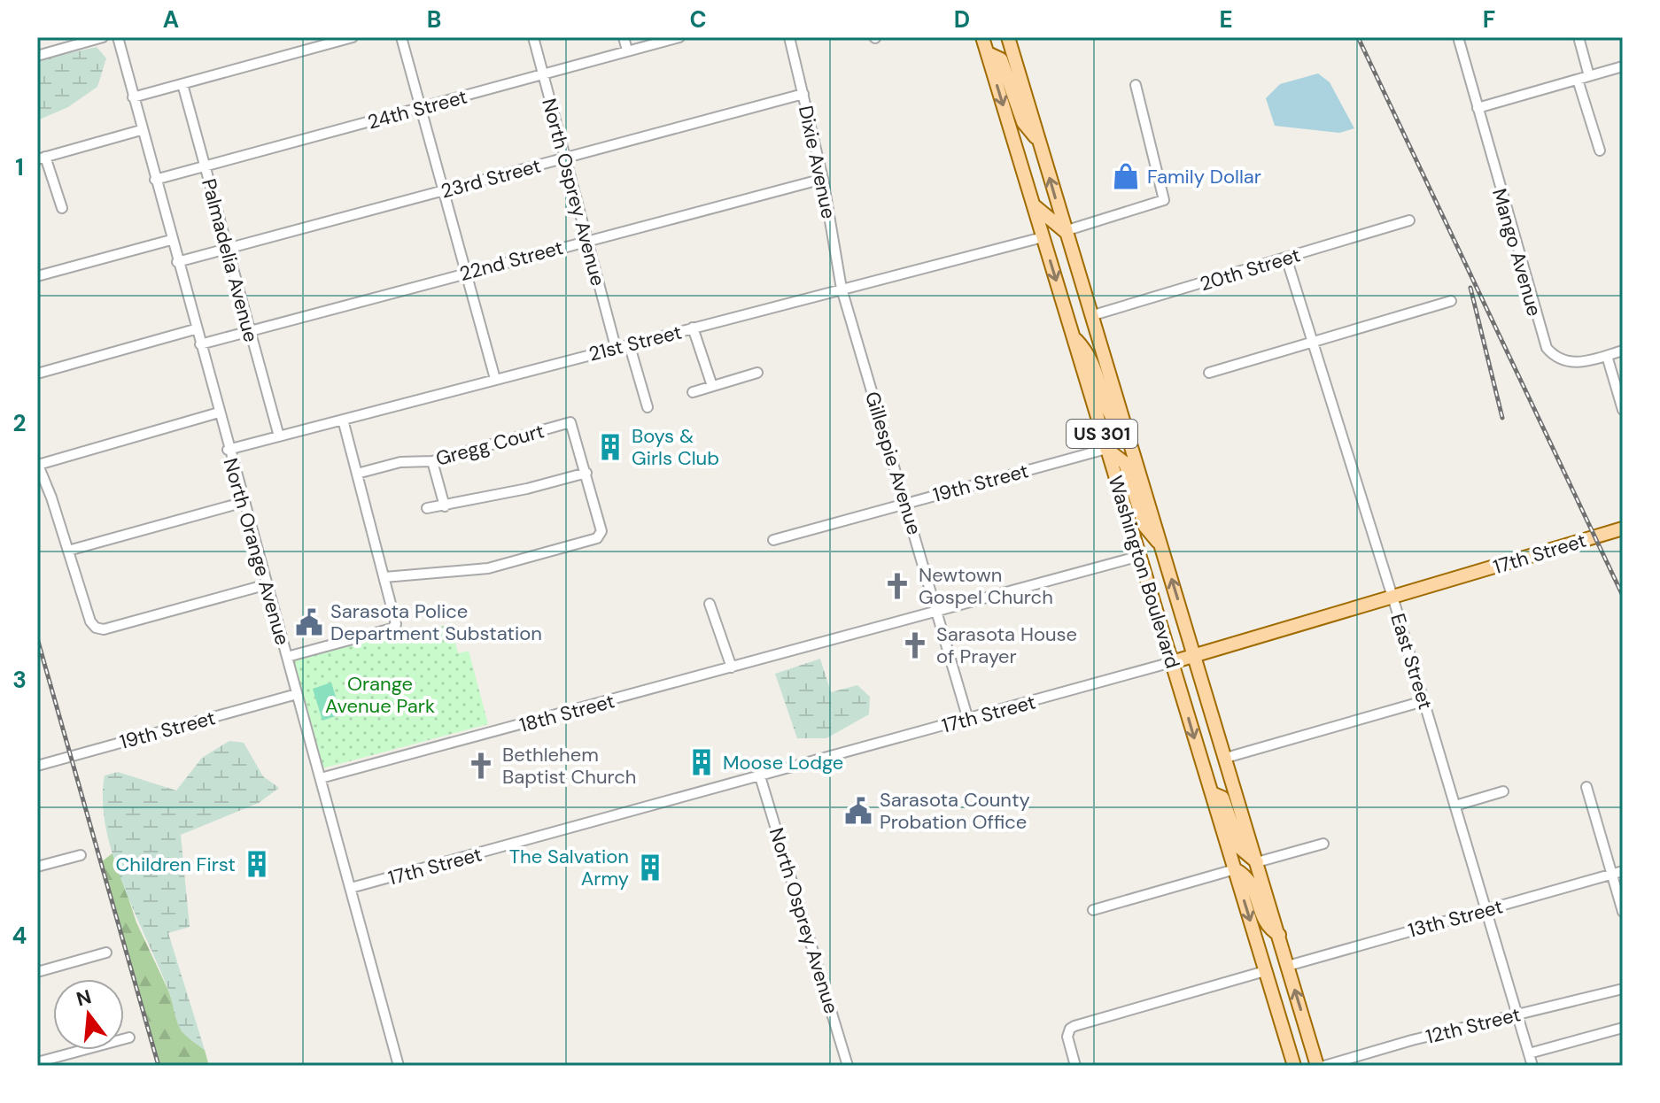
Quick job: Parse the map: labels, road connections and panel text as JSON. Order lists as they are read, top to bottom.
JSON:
{
  "streets": {
    "main road": ["US 301", "17th Street", "Washington Boulevard"],
    "street": [
      "24th Street",
      "Dixie Avenue",
      "23rd Street",
      "North Osprey Avenue",
      "Mango Avenue",
      "Palmadelia Avenue",
      "22nd Street",
      "20th Street",
      "21st Street",
      "Gregg Court",
      "Gillespie Avenue",
      "19th Street",
      "North Orange Avenue",
      "East Street",
      "18th Street",
      "13th Street",
      "12th Street"
    ]
  },
  "crossings": [
    ["24th Street", "North Osprey Avenue"],
    ["24th Street", "Palmadelia Avenue"],
    ["24th Street", "North Orange Avenue"],
    ["Dixie Avenue", "23rd Street"],
    ["Dixie Avenue", "22nd Street"],
    ["Dixie Avenue", "21st Street"],
    ["Dixie Avenue", "Gillespie Avenue"],
    ["23rd Street", "North Osprey Avenue"],
    ["23rd Street", "Palmadelia Avenue"],
    ["23rd Street", "North Orange Avenue"],
    ["North Osprey Avenue", "22nd Street"],
    ["North Osprey Avenue", "21st Street"],
    ["North Osprey Avenue", "17th Street"],
    ["Palmadelia Avenue", "22nd Street"],
    ["Palmadelia Avenue", "21st Street"],
    ["22nd Street", "North Orange Avenue"],
    ["20th Street", "Washington Boulevard"],
    ["20th Street", "East Street"],
    ["21st Street", "Gillespie Avenue"],
    ["21st Street", "North Orange Avenue"],
    ["21st Street", "Washington Boulevard"],
    ["Gillespie Avenue", "19th Street"],
    ["Gillespie Avenue", "17th Street"],
    ["Gillespie Avenue", "18th Street"],
    ["19th Street", "North Orange Avenue"],
    ["19th Street", "Washington Boulevard"],
    ["North Orange Avenue", "17th Street"],
    ["North Orange Avenue", "18th Street"],
    ["17th Street", "Washington Boulevard"],
    ["17th Street", "East Street"],
    ["Washington Boulevard", "18th Street"],
    ["Washington Boulevard", "13th Street"],
    ["East Street", "13th Street"],
    ["East Street", "12th Street"]
  ],
  "parks": ["Orange Avenue Park"],
  "places": {
    "shop": ["Family Dollar"],
    "building": [
      "Boys & Girls Club",
      "Moose Lodge",
      "Children First",
      "The Salvation Army"
    ],
    "church": ["Newtown Gospel Church", "Sarasota House of Prayer", "Bethlehem Baptist Church"],
    "public building": ["Sarasota Police Department Substation", "Sarasota County Probation Office"]
  },
  "north": "top",
  "grid": {
    "columns": [
      "A",
      "B",
      "C",
      "D",
      "E",
      "F"
    ],
    "rows": [
      "1",
      "2",
      "3",
      "4"
    ]
  }
}
